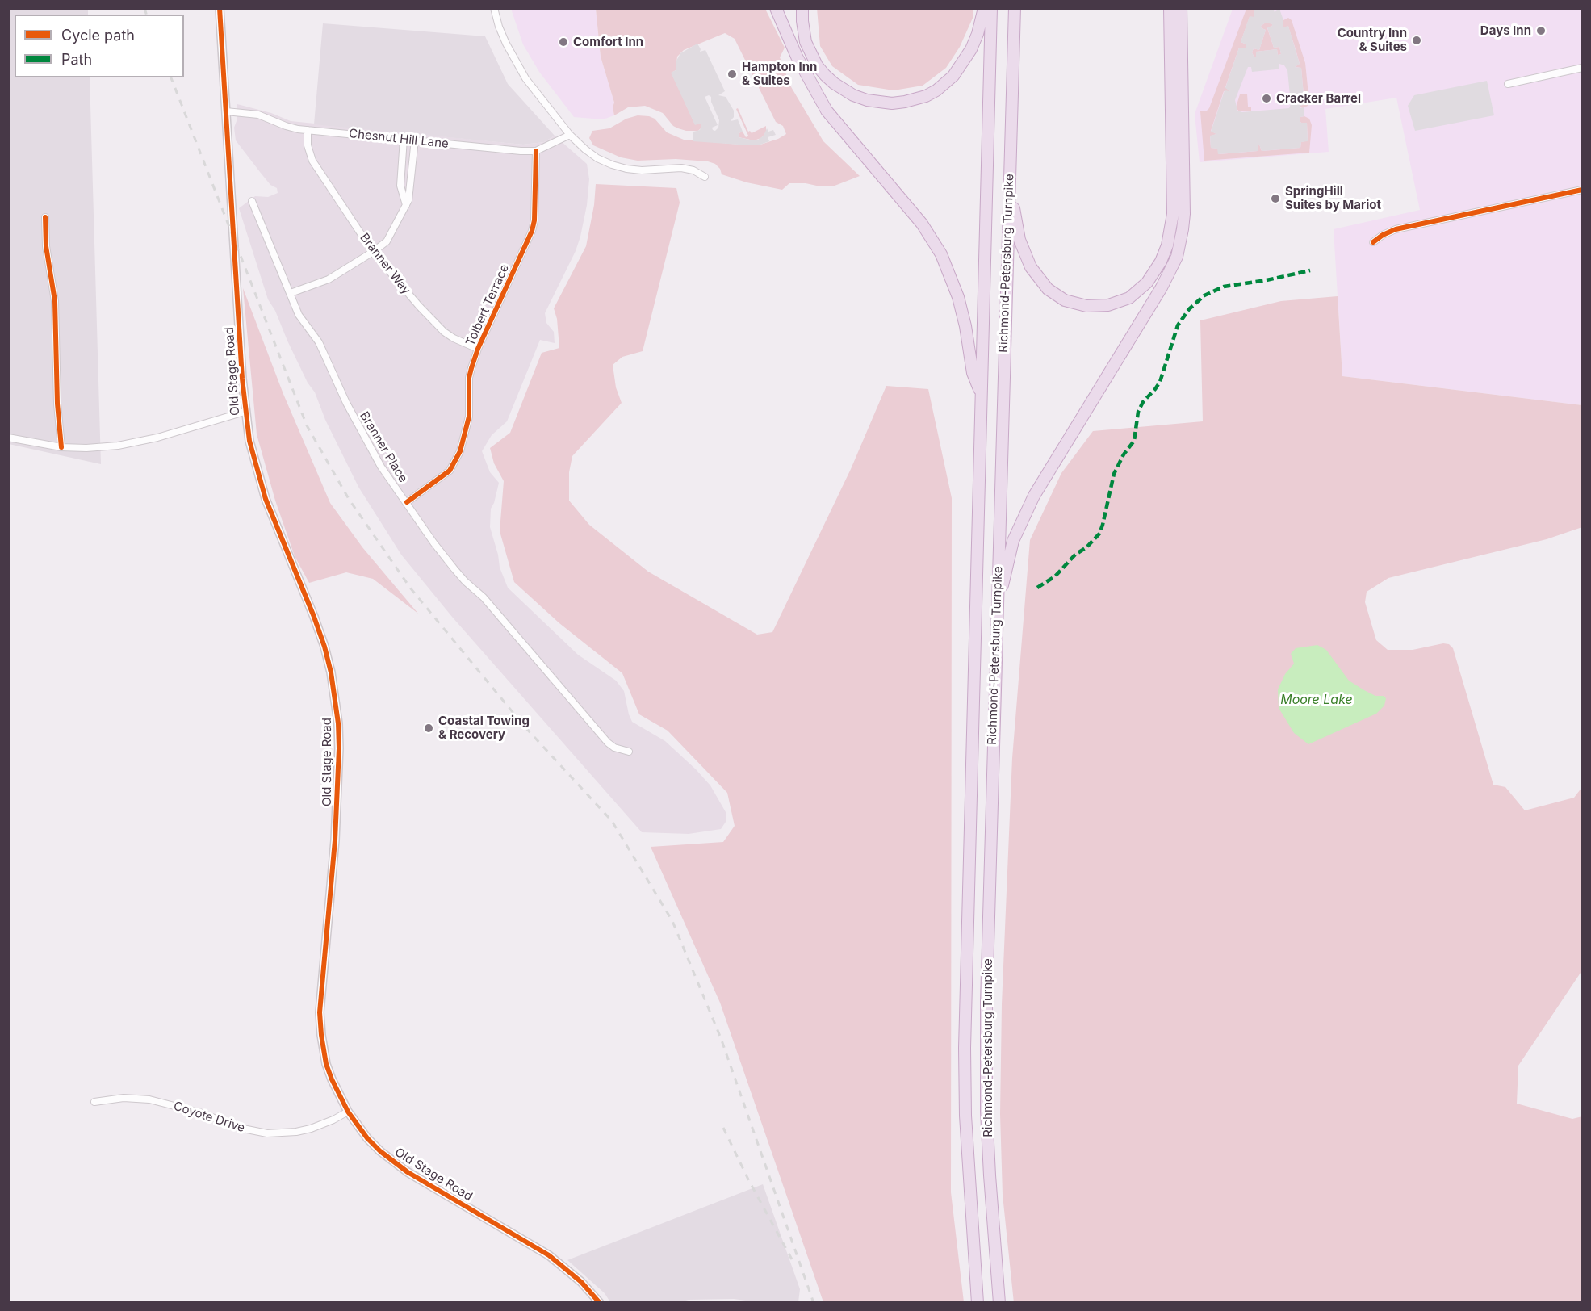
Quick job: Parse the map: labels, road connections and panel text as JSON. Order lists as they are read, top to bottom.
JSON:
{
  "streets": {
    "highway": ["Richmond-Petersburg Turnpike"],
    "street": [
      "Chesnut Hill Lane",
      "Branner Way",
      "Tolbert Terrace",
      "Old Stage Road",
      "Branner Place",
      "Coyote Drive"
    ]
  },
  "crossings": [
    ["Chesnut Hill Lane", "Branner Way"],
    ["Chesnut Hill Lane", "Tolbert Terrace"],
    ["Chesnut Hill Lane", "Old Stage Road"],
    ["Branner Way", "Tolbert Terrace"],
    ["Tolbert Terrace", "Branner Place"],
    ["Old Stage Road", "Coyote Drive"]
  ],
  "water": ["Moore Lake"],
  "places": [
    "Days Inn",
    "Country Inn & Suites",
    "Comfort Inn",
    "Hampton Inn & Suites",
    "Cracker Barrel",
    "SpringHill Suites by Mariot",
    "Coastal Towing & Recovery"
  ],
  "legend": ["Cycle path", "Path"]
}
